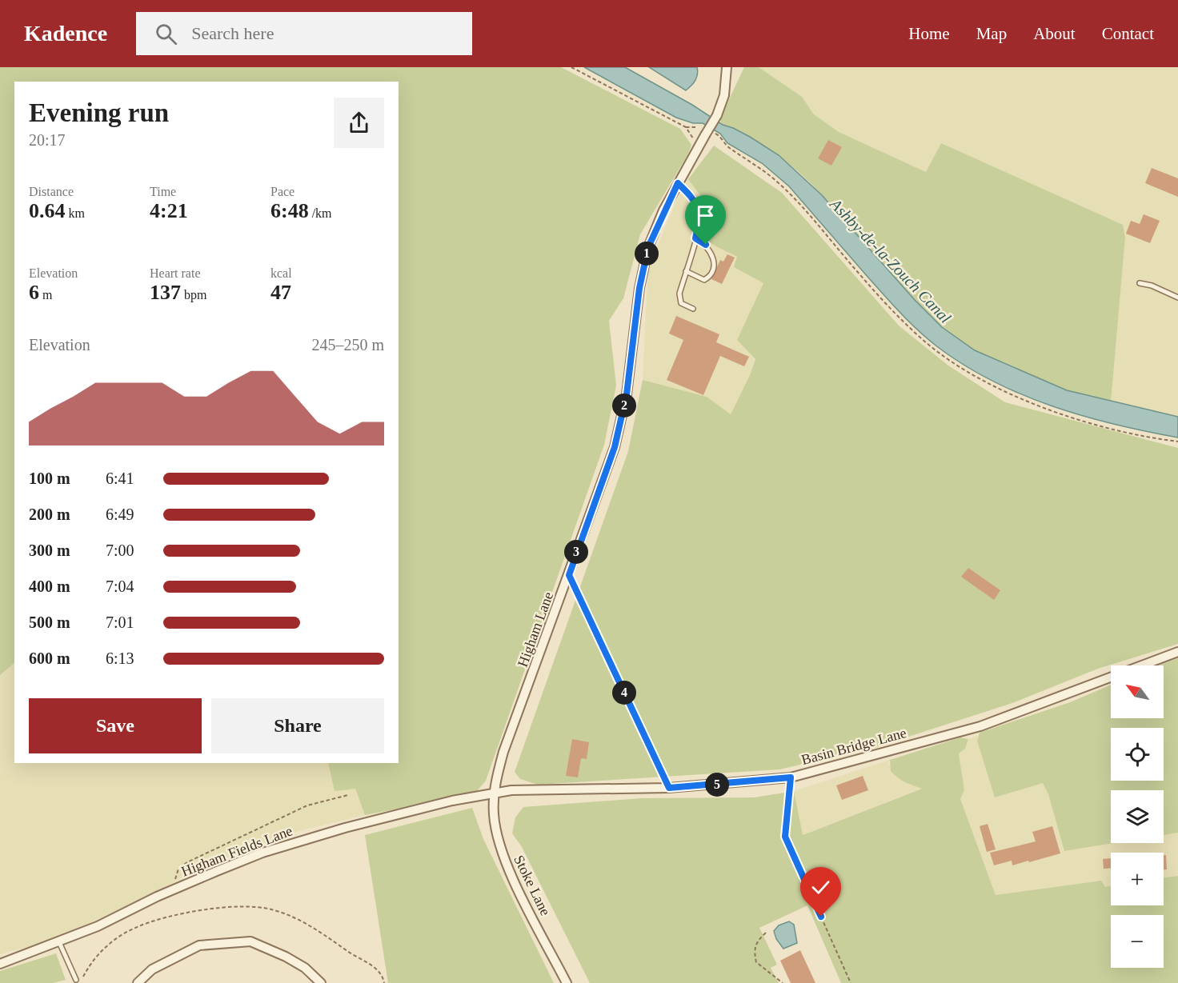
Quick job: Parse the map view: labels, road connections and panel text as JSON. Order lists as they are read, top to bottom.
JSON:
{
  "streets": {
    "street": [
      "Higham Lane",
      "Basin Bridge Lane",
      "Higham Fields Lane",
      "Stoke Lane"
    ]
  },
  "crossings": [
    ["Higham Lane", "Basin Bridge Lane"],
    ["Higham Lane", "Higham Fields Lane"],
    ["Higham Lane", "Stoke Lane"],
    ["Basin Bridge Lane", "Higham Fields Lane"],
    ["Basin Bridge Lane", "Stoke Lane"],
    ["Higham Fields Lane", "Stoke Lane"]
  ],
  "water": ["Ashby-de-la-Zouch Canal"],
  "north": "top left",
  "page": {
    "header": "Kadence",
    "search": "Search here",
    "nav": [
      "Home",
      "Map",
      "About",
      "Contact"
    ],
    "heading": ["Evening run", "20:17"],
    "stats": [
      ["Distance", "0.64 km"],
      ["Time", "4:21"],
      ["Pace", "6:48 /km"],
      ["Elevation", "6 m"],
      ["Heart rate", "137 bpm"],
      ["kcal", "47"]
    ],
    "pins": [
      "1",
      "2",
      "3",
      "4",
      "5"
    ],
    "chart": ["Elevation", "245–250 m"],
    "list": [
      {
        "name": "100 m",
        "note": "6:41"
      },
      {
        "name": "200 m",
        "note": "6:49"
      },
      {
        "name": "300 m",
        "note": "7:00"
      },
      {
        "name": "400 m",
        "note": "7:04"
      },
      {
        "name": "500 m",
        "note": "7:01"
      },
      {
        "name": "600 m",
        "note": "6:13"
      }
    ],
    "map_buttons": ["+", "−"],
    "buttons": ["Save", "Share"]
  }
}
